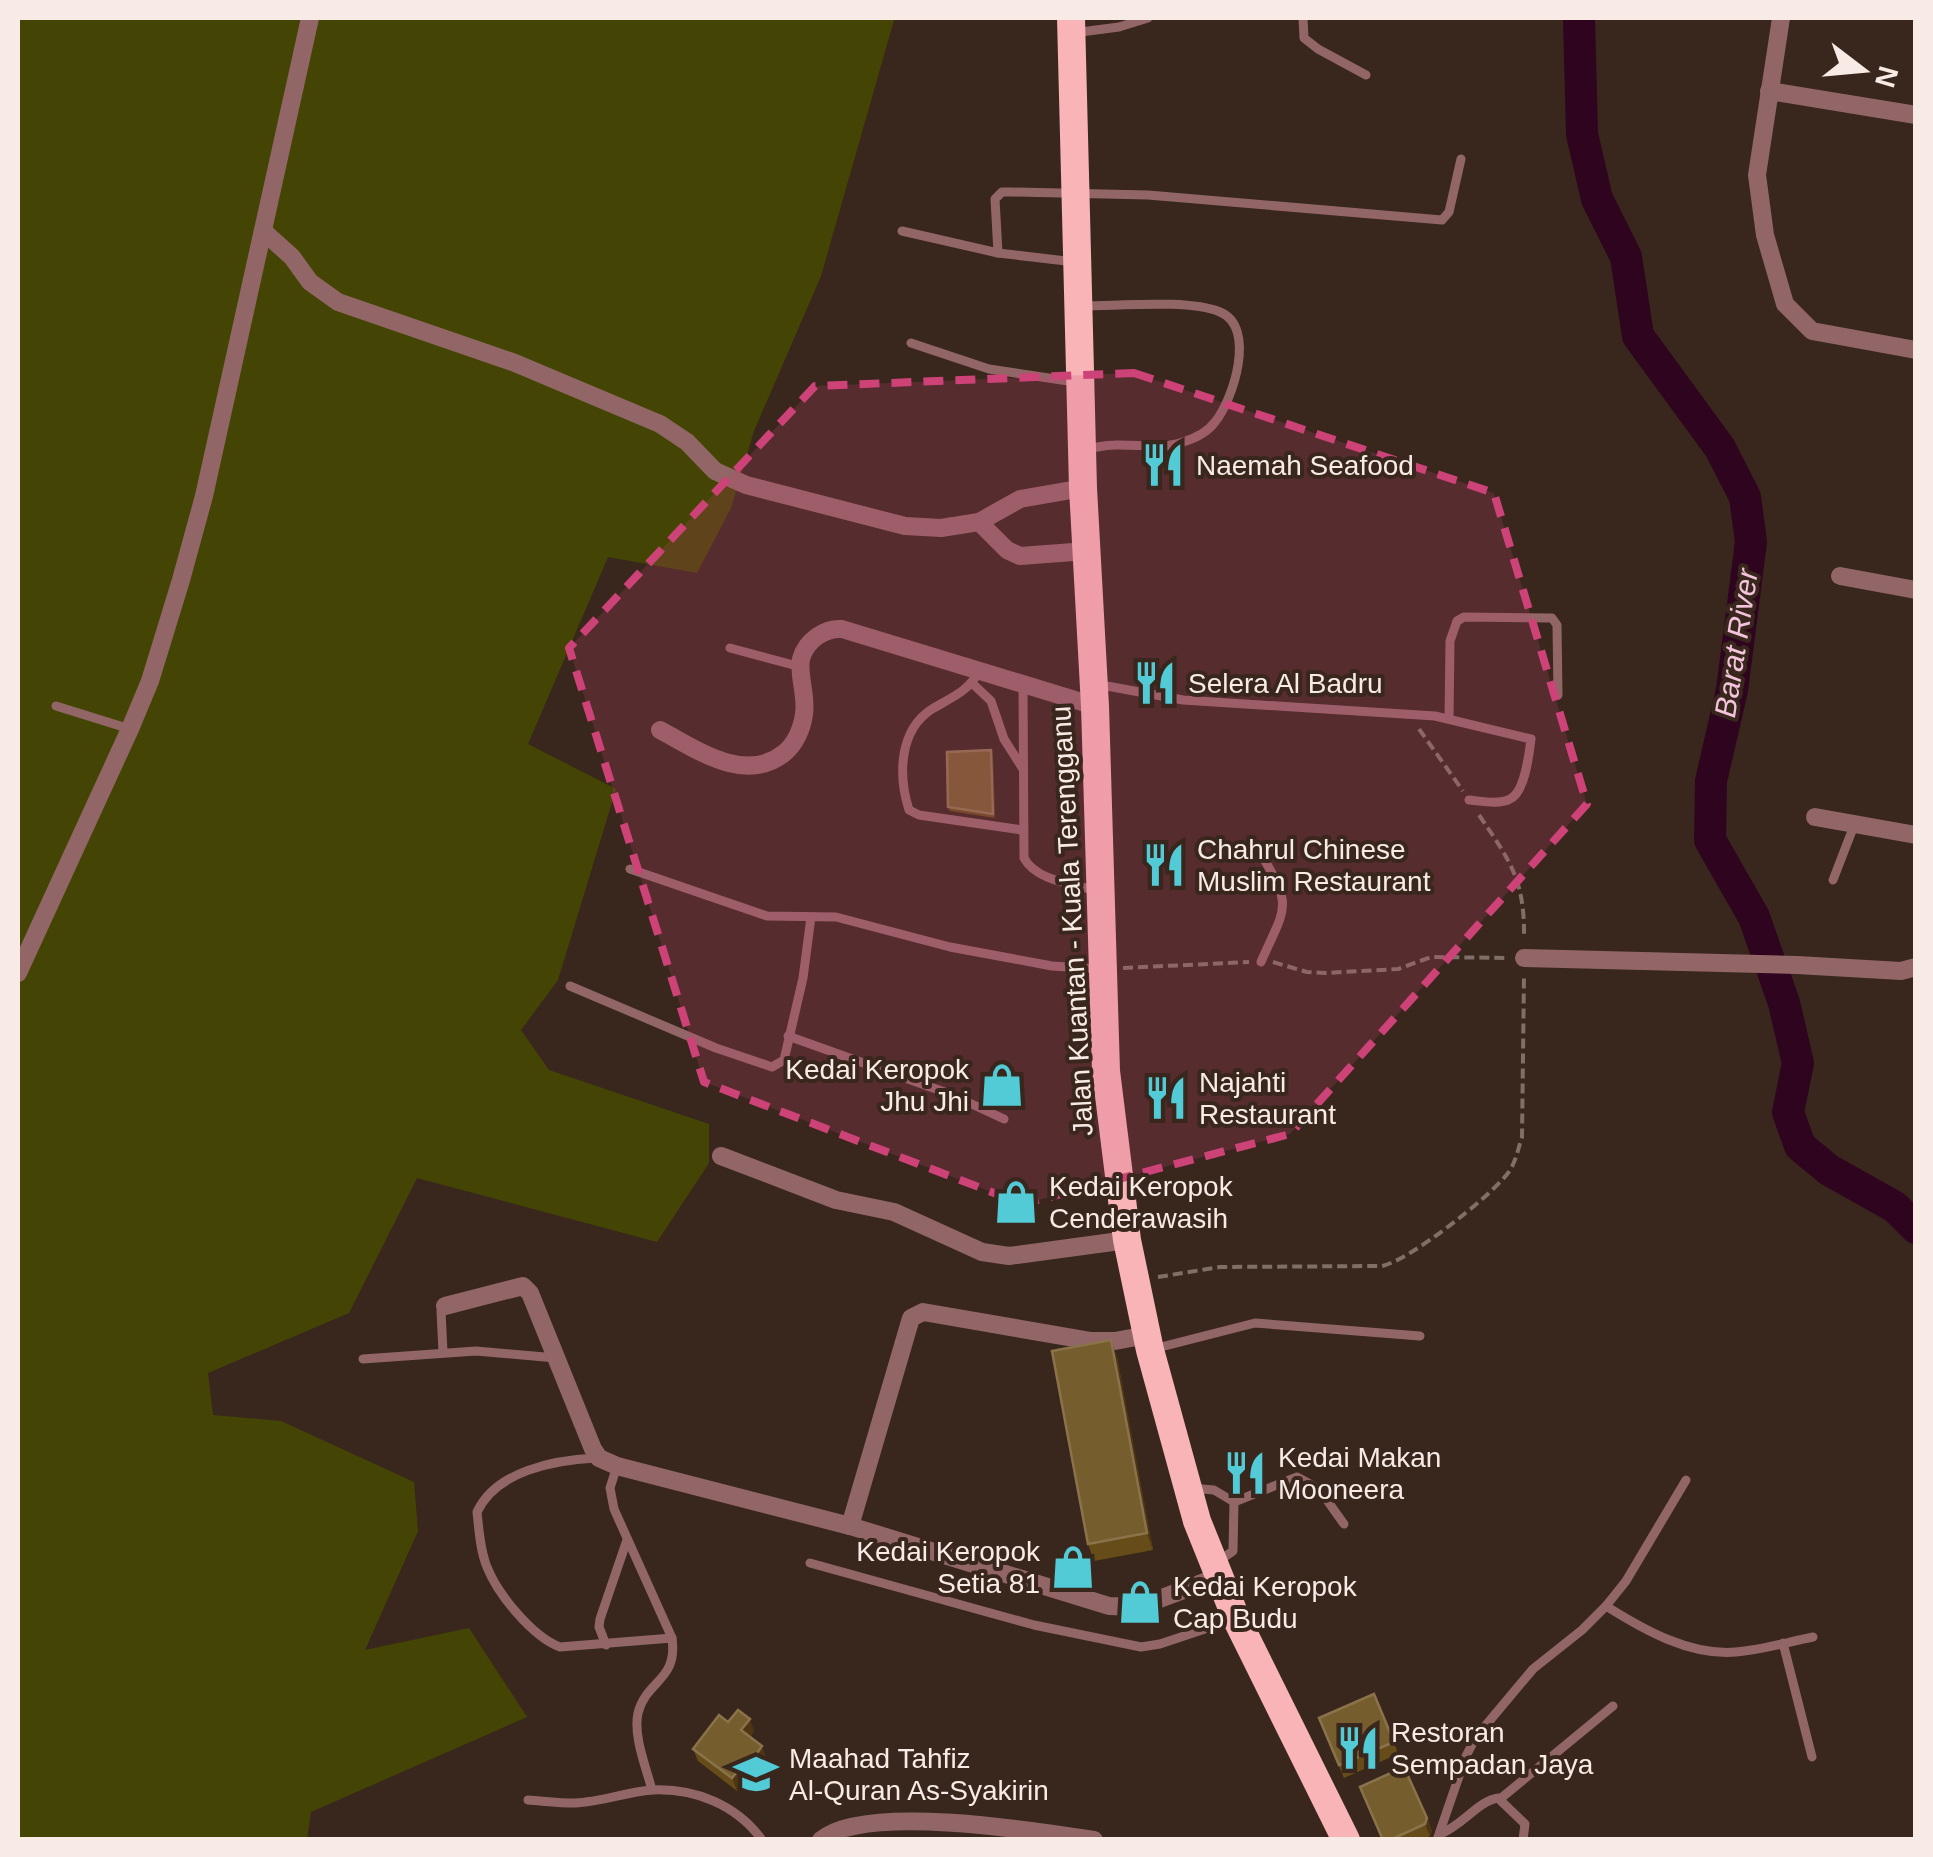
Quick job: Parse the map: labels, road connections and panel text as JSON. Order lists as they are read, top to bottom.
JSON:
{
  "streets": {
    "highway": ["Jalan Kuantan - Kuala Terengganu"]
  },
  "water": ["Barat River"],
  "places": {
    "restaurant": [
      "Naemah Seafood",
      "Selera Al Badru",
      "Chahrul Chinese Muslim Restaurant",
      "Najahti Restaurant",
      "Kedai Makan Mooneera",
      "Restoran Sempadan Jaya"
    ],
    "shop": [
      "Kedai Keropok Jhu Jhi",
      "Kedai Keropok Cenderawasih",
      "Kedai Keropok Setia 81",
      "Kedai Keropok Cap Budu"
    ],
    "school or university": ["Maahad Tahfiz Al-Quran As-Syakirin"]
  },
  "north": "right"
}
